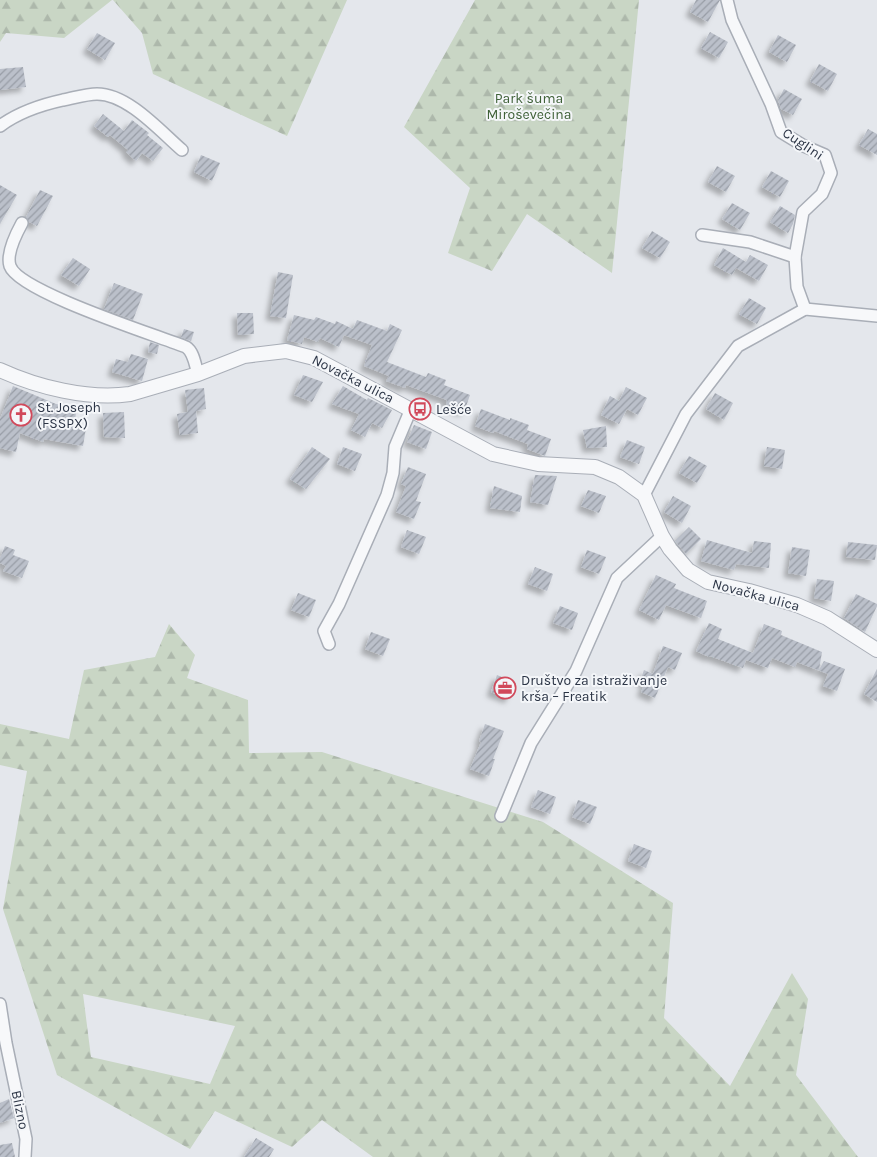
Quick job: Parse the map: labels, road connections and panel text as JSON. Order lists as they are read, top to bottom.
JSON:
{
  "streets": {
    "street": ["Cuglini", "Novačka ulica", "Blizno"]
  },
  "parks": ["Park šuma Miroševečina"],
  "places": {
    "bus stop": ["Lešće"],
    "church": ["St. Joseph (FSSPX)"],
    "office": ["Društvo za istraživanje krša – Freatik"]
  }
}
